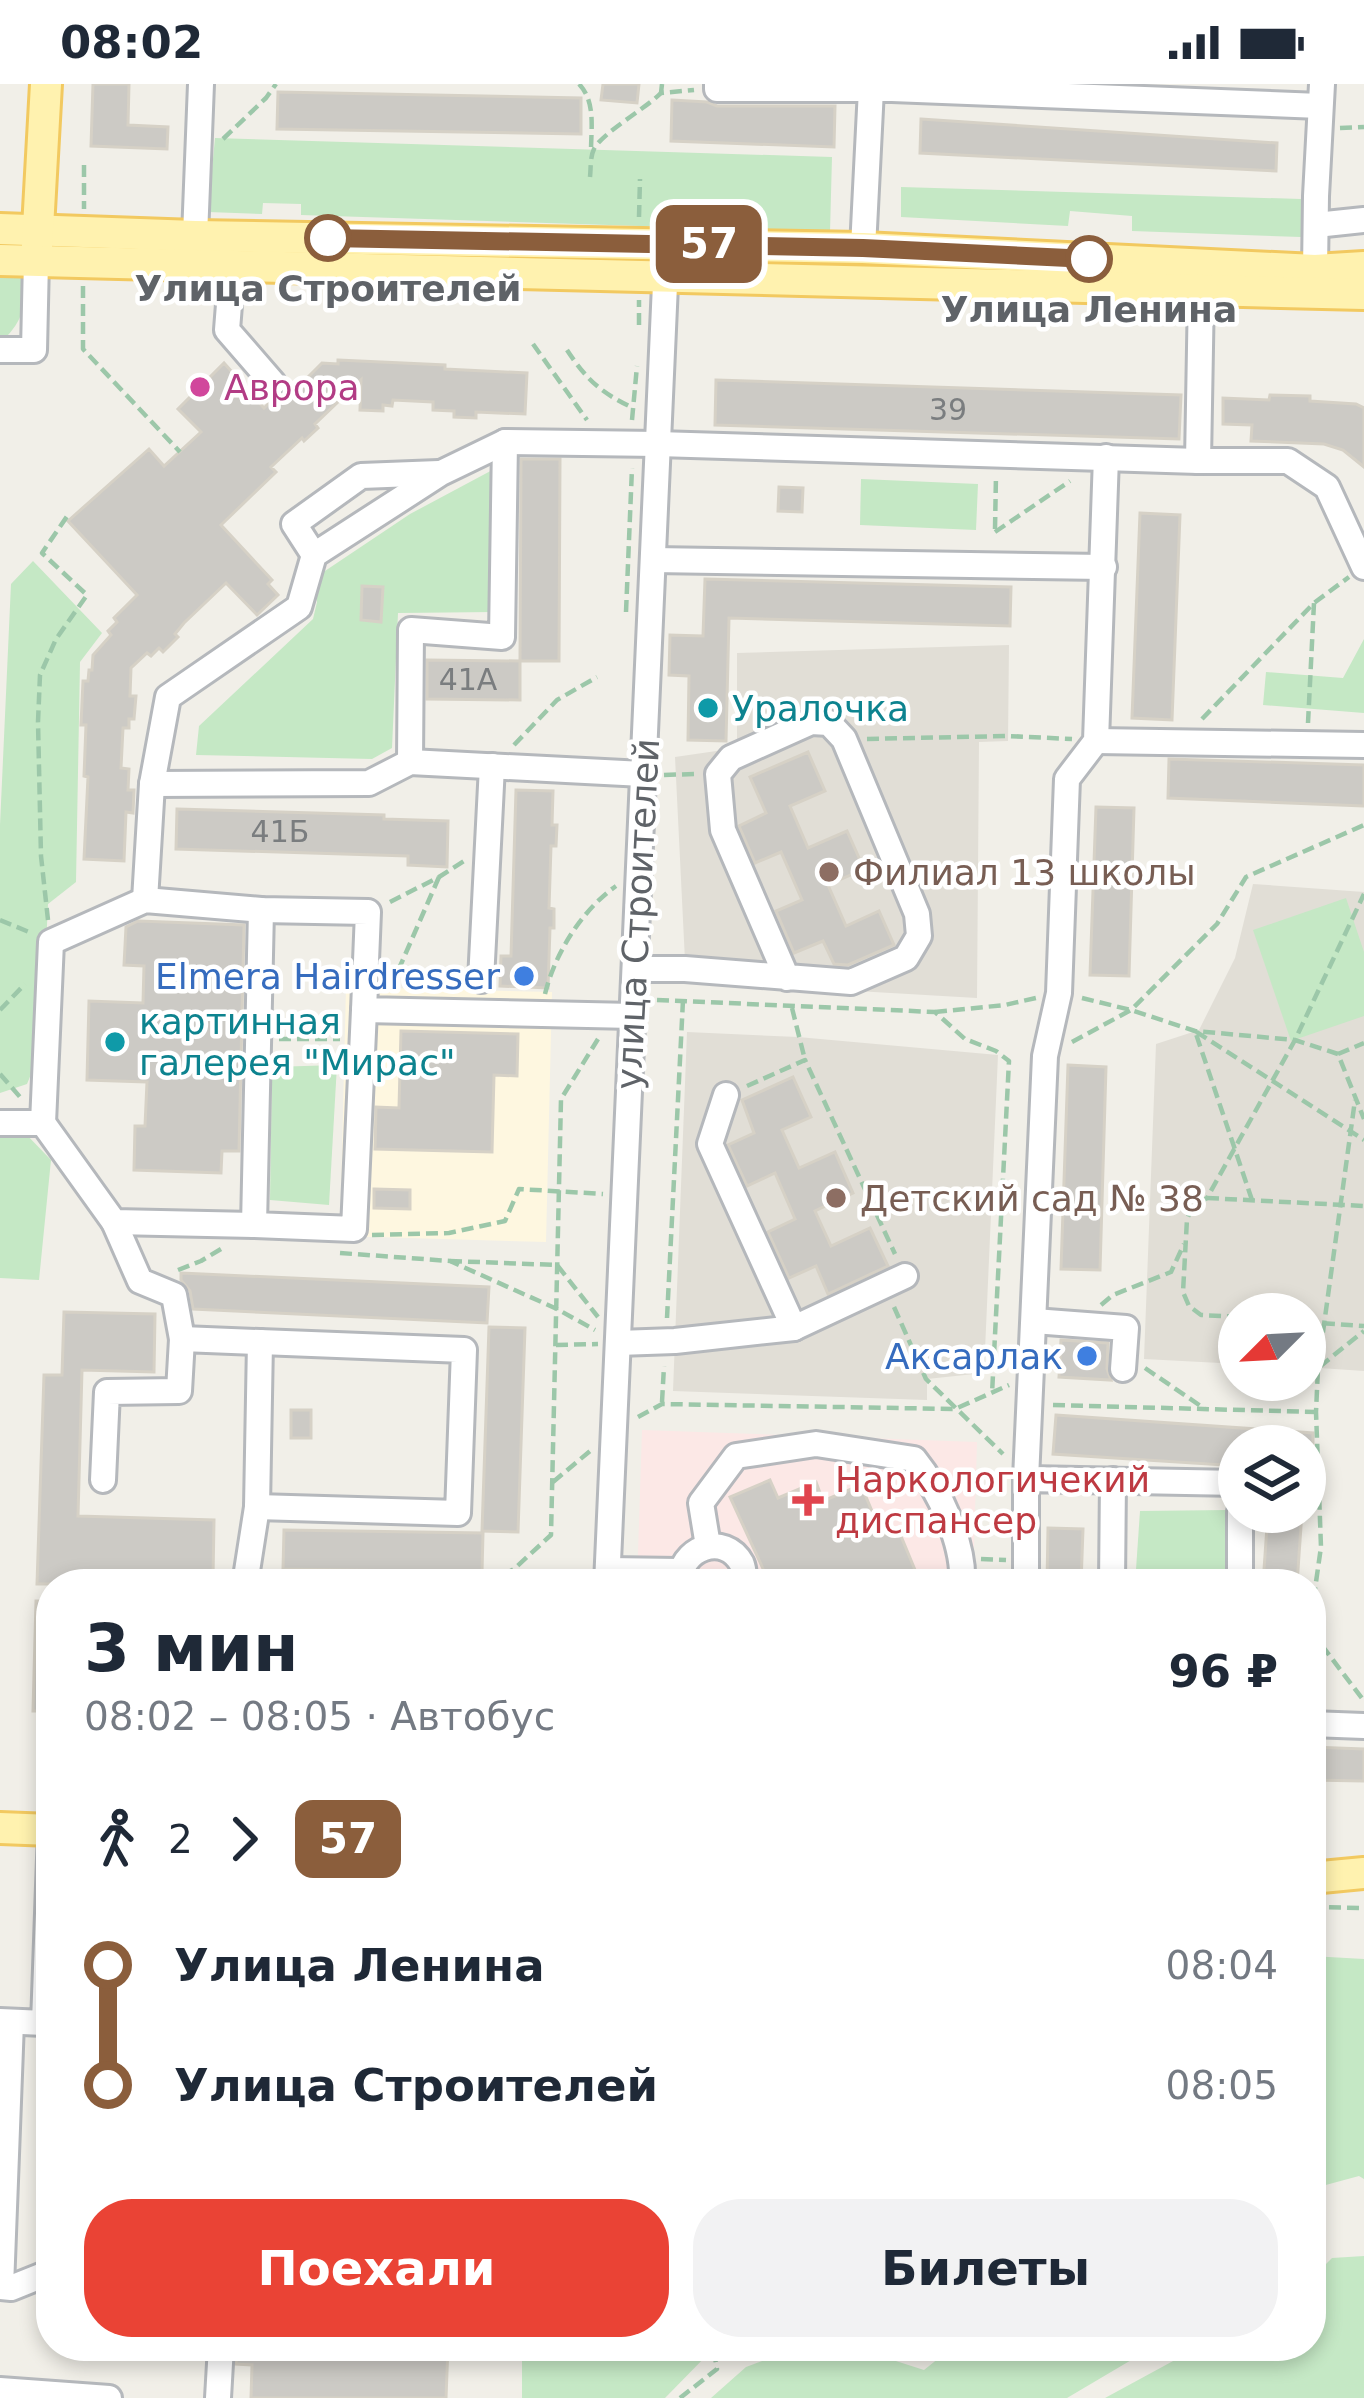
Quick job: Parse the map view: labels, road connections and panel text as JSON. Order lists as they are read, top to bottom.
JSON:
{
  "streets": {
    "street": ["улица Строителей"]
  },
  "places": {
    "other": [
      "Улица Строителей",
      "Улица Ленина",
      "Аврора",
      "Уралочка",
      "Филиал 13 школы",
      "Elmera Hairdresser",
      "картинная галерея \"Мирас\"",
      "Детский сад № 38",
      "Аксарлак"
    ],
    "health": ["Наркологичекий диспансер"]
  },
  "lines": ["bus line 57"],
  "house_numbers": ["39", "41А", "41Б"],
  "north": "bottom left",
  "page": {
    "status": "08:02",
    "on_map": "57",
    "heading": ["3 мин", "08:02 – 08:05 · Автобус", "96 ₽"],
    "legs": ["2", "57"],
    "list": [
      {
        "name": "Улица Ленина",
        "value": "08:04"
      },
      {
        "name": "Улица Строителей",
        "value": "08:05"
      }
    ],
    "buttons": ["Поехали", "Билеты"]
  }
}
